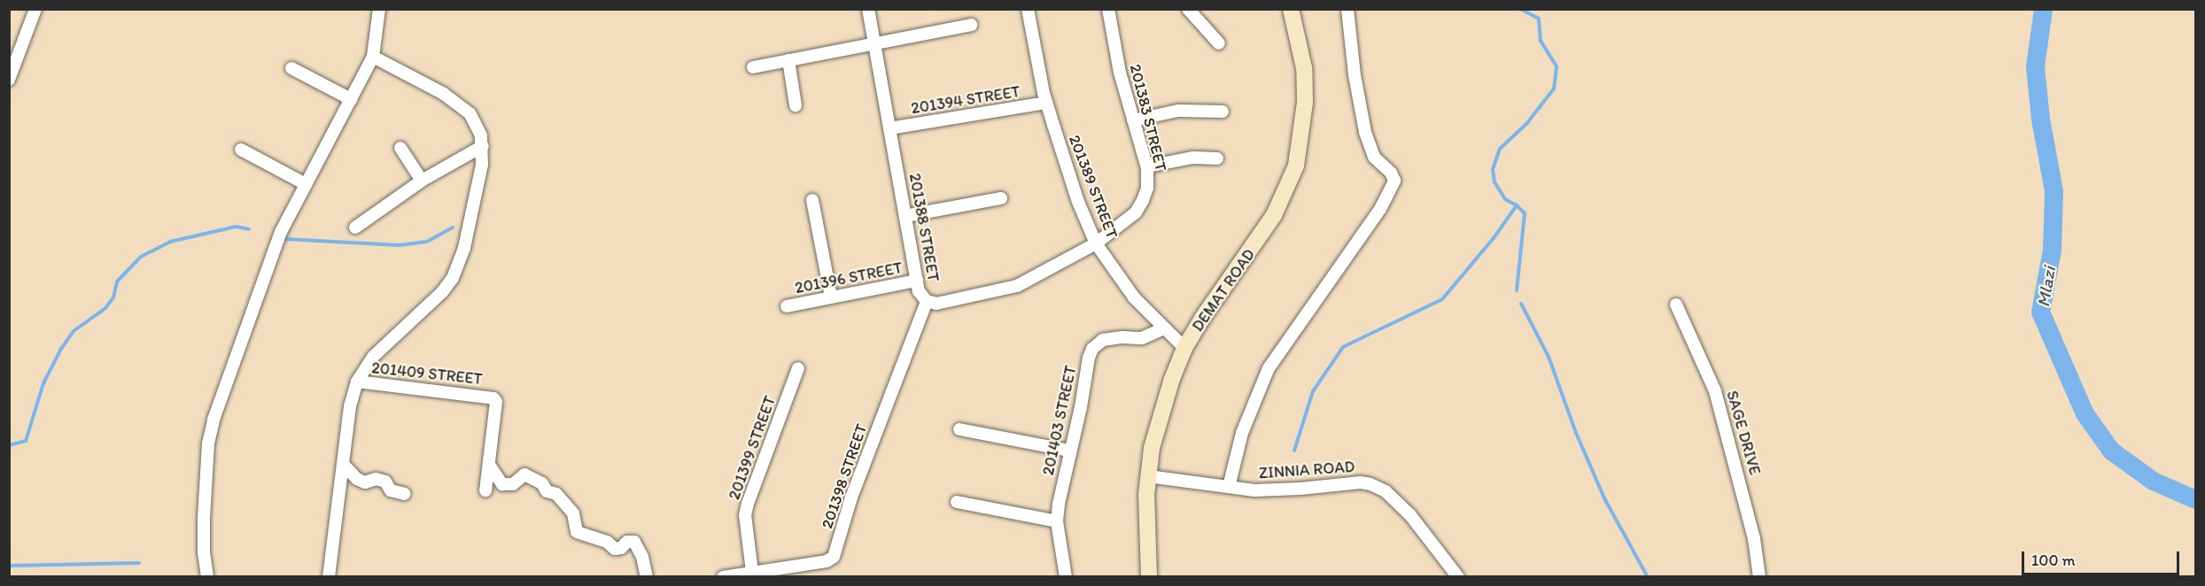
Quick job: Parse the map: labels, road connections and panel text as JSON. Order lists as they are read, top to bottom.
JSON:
{
  "streets": {
    "street": [
      "201394 STREET",
      "201383 STREET",
      "201389 STREET",
      "201388 STREET",
      "201396 STREET",
      "DEMAT ROAD",
      "201409 STREET",
      "201403 STREET",
      "SAGE DRIVE",
      "201399 STREET",
      "ZINNIA ROAD",
      "201398 STREET"
    ]
  },
  "crossings": [
    ["201394 STREET", "201389 STREET"],
    ["201394 STREET", "201388 STREET"],
    ["201383 STREET", "201389 STREET"],
    ["201383 STREET", "201388 STREET"],
    ["201389 STREET", "201388 STREET"],
    ["201389 STREET", "DEMAT ROAD"],
    ["201389 STREET", "201403 STREET"],
    ["201388 STREET", "201396 STREET"],
    ["201388 STREET", "201398 STREET"],
    ["DEMAT ROAD", "ZINNIA ROAD"],
    ["201399 STREET", "201398 STREET"]
  ],
  "water": ["Mlazi"],
  "scale_bar": "100 m"
}
